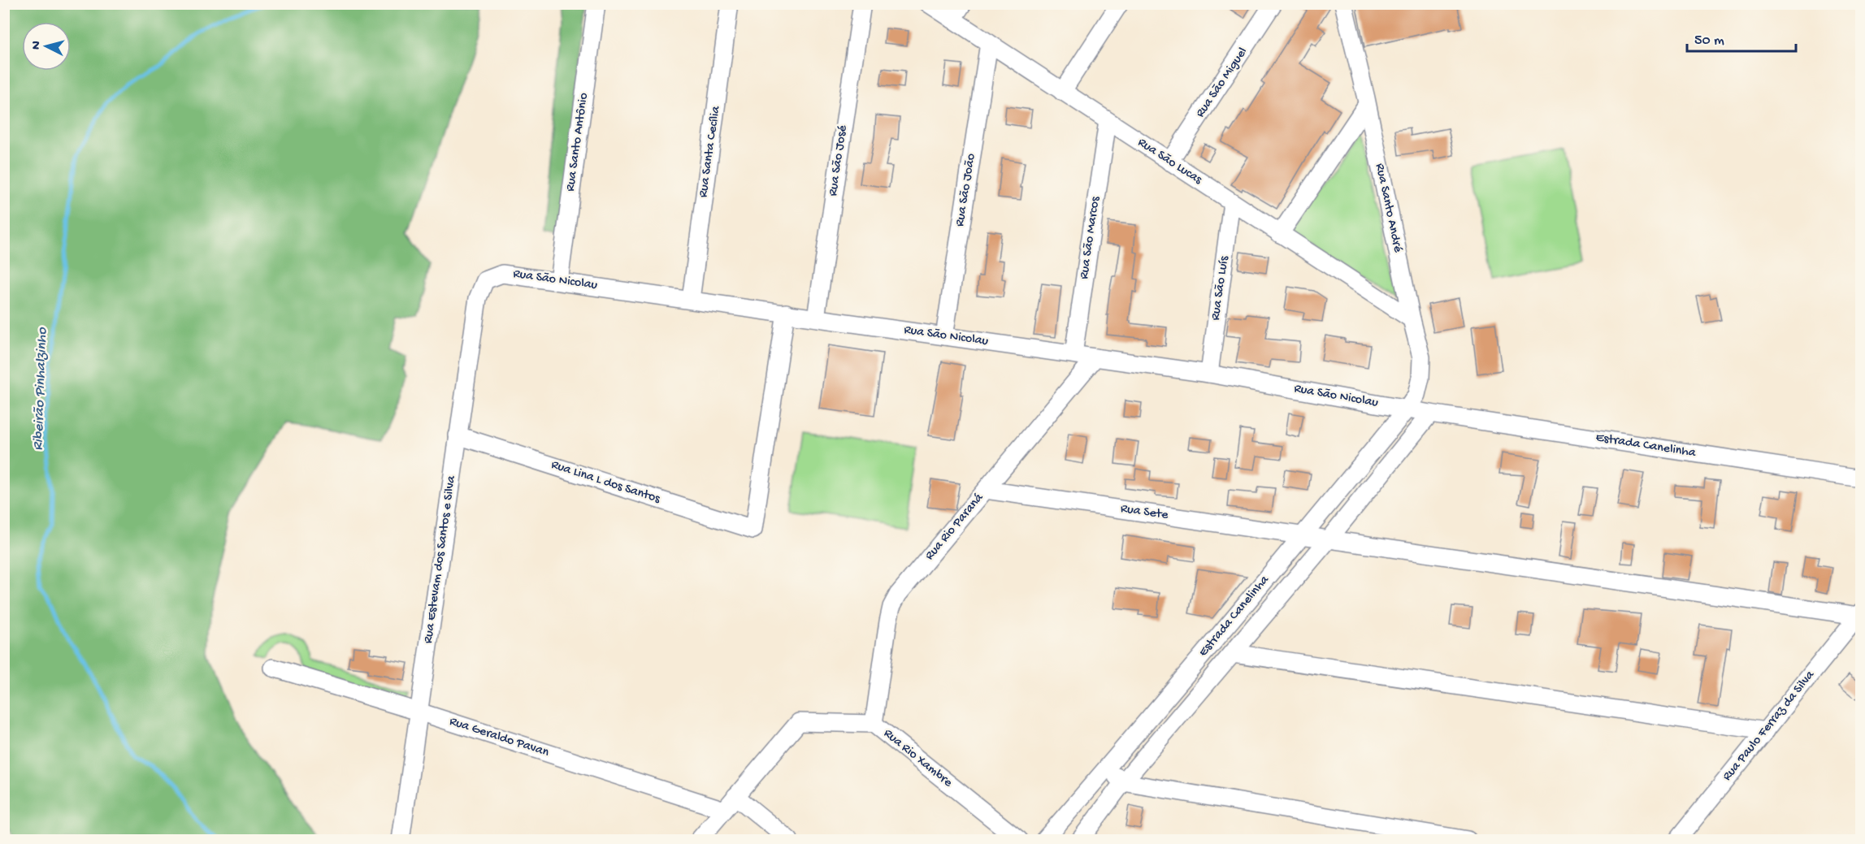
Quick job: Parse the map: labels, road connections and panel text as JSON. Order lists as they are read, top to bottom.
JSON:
{
  "streets": {
    "street": [
      "Rua São Miguel",
      "Rua Santo Antônio",
      "Rua Santa Cecília",
      "Rua São José",
      "Rua São Lucas",
      "Rua São João",
      "Rua Santo André",
      "Rua São Marcos",
      "Rua São Nicolau",
      "Rua São Luís",
      "Estrada Canelinha",
      "Rua Lina L dos Santos",
      "Rua Sete",
      "Rua Rio Paraná",
      "Rua Estevam dos Santos e Silva",
      "Rua Paulo Ferraz da Silva",
      "Rua Geraldo Pavan",
      "Rua Rio Xambre"
    ]
  },
  "crossings": [
    ["Rua São Miguel", "Rua São Lucas"],
    ["Rua Santo Antônio", "Rua São Nicolau"],
    ["Rua Santa Cecília", "Rua São Nicolau"],
    ["Rua São José", "Rua São Nicolau"],
    ["Rua São Lucas", "Rua São João"],
    ["Rua São Lucas", "Rua Santo André"],
    ["Rua São Lucas", "Rua São Marcos"],
    ["Rua São Lucas", "Rua São Luís"],
    ["Rua São João", "Rua São Nicolau"],
    ["Rua Santo André", "Rua São Nicolau"],
    ["Rua Santo André", "Estrada Canelinha"],
    ["Rua São Marcos", "Rua São Nicolau"],
    ["Rua São Nicolau", "Rua São Luís"],
    ["Rua São Nicolau", "Estrada Canelinha"],
    ["Rua São Nicolau", "Rua Lina L dos Santos"],
    ["Rua São Nicolau", "Rua Rio Paraná"],
    ["Rua São Nicolau", "Rua Estevam dos Santos e Silva"],
    ["Estrada Canelinha", "Rua Sete"],
    ["Rua Lina L dos Santos", "Rua Estevam dos Santos e Silva"],
    ["Rua Sete", "Rua Rio Paraná"],
    ["Rua Sete", "Rua Paulo Ferraz da Silva"],
    ["Rua Rio Paraná", "Rua Rio Xambre"],
    ["Rua Estevam dos Santos e Silva", "Rua Geraldo Pavan"]
  ],
  "water": ["Ribeirão Pinhalzinho"],
  "scale_bar": "50 m",
  "north": "left"
}
